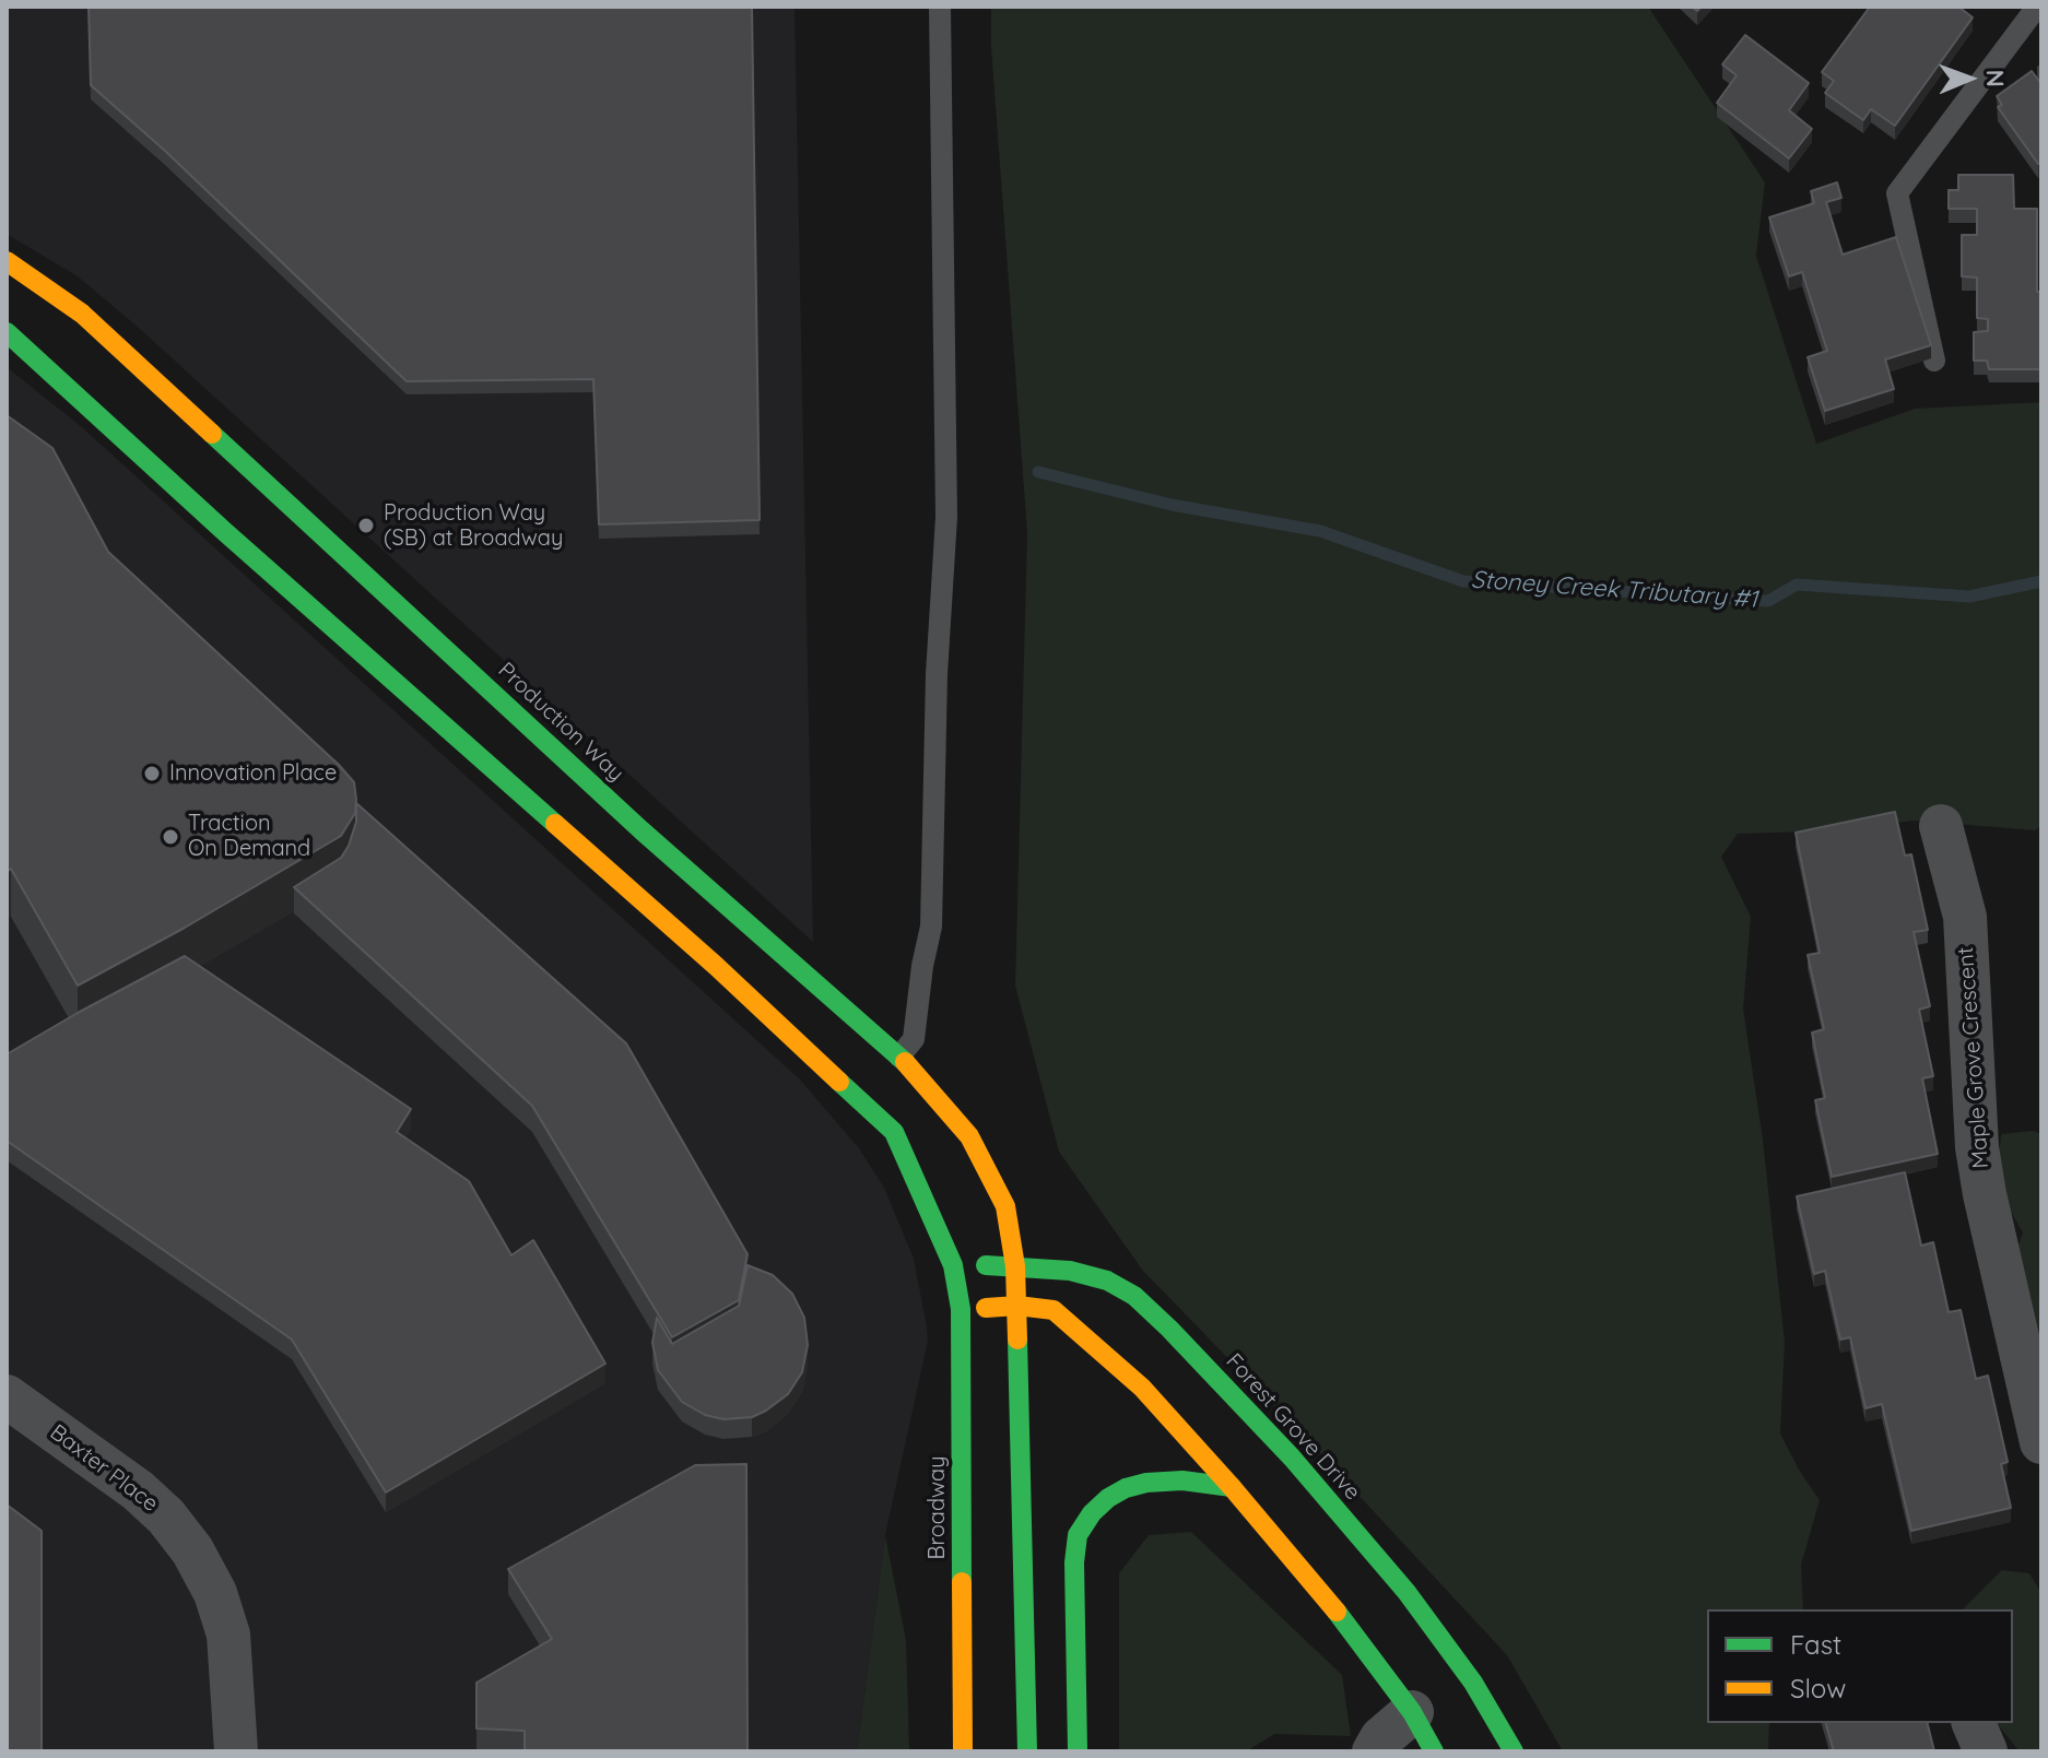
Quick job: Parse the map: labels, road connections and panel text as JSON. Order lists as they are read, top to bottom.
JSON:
{
  "streets": {
    "street": [
      "Production Way",
      "Maple Grove Crescent",
      "Forest Grove Drive",
      "Baxter Place",
      "Broadway"
    ]
  },
  "crossings": [
    ["Production Way", "Forest Grove Drive"],
    ["Forest Grove Drive", "Broadway"]
  ],
  "water": ["Stoney Creek Tributary #1"],
  "places": ["Production Way (SB) at Broadway", "Innovation Place", "Traction On Demand"],
  "legend": ["Fast", "Slow"],
  "north": "right"
}
